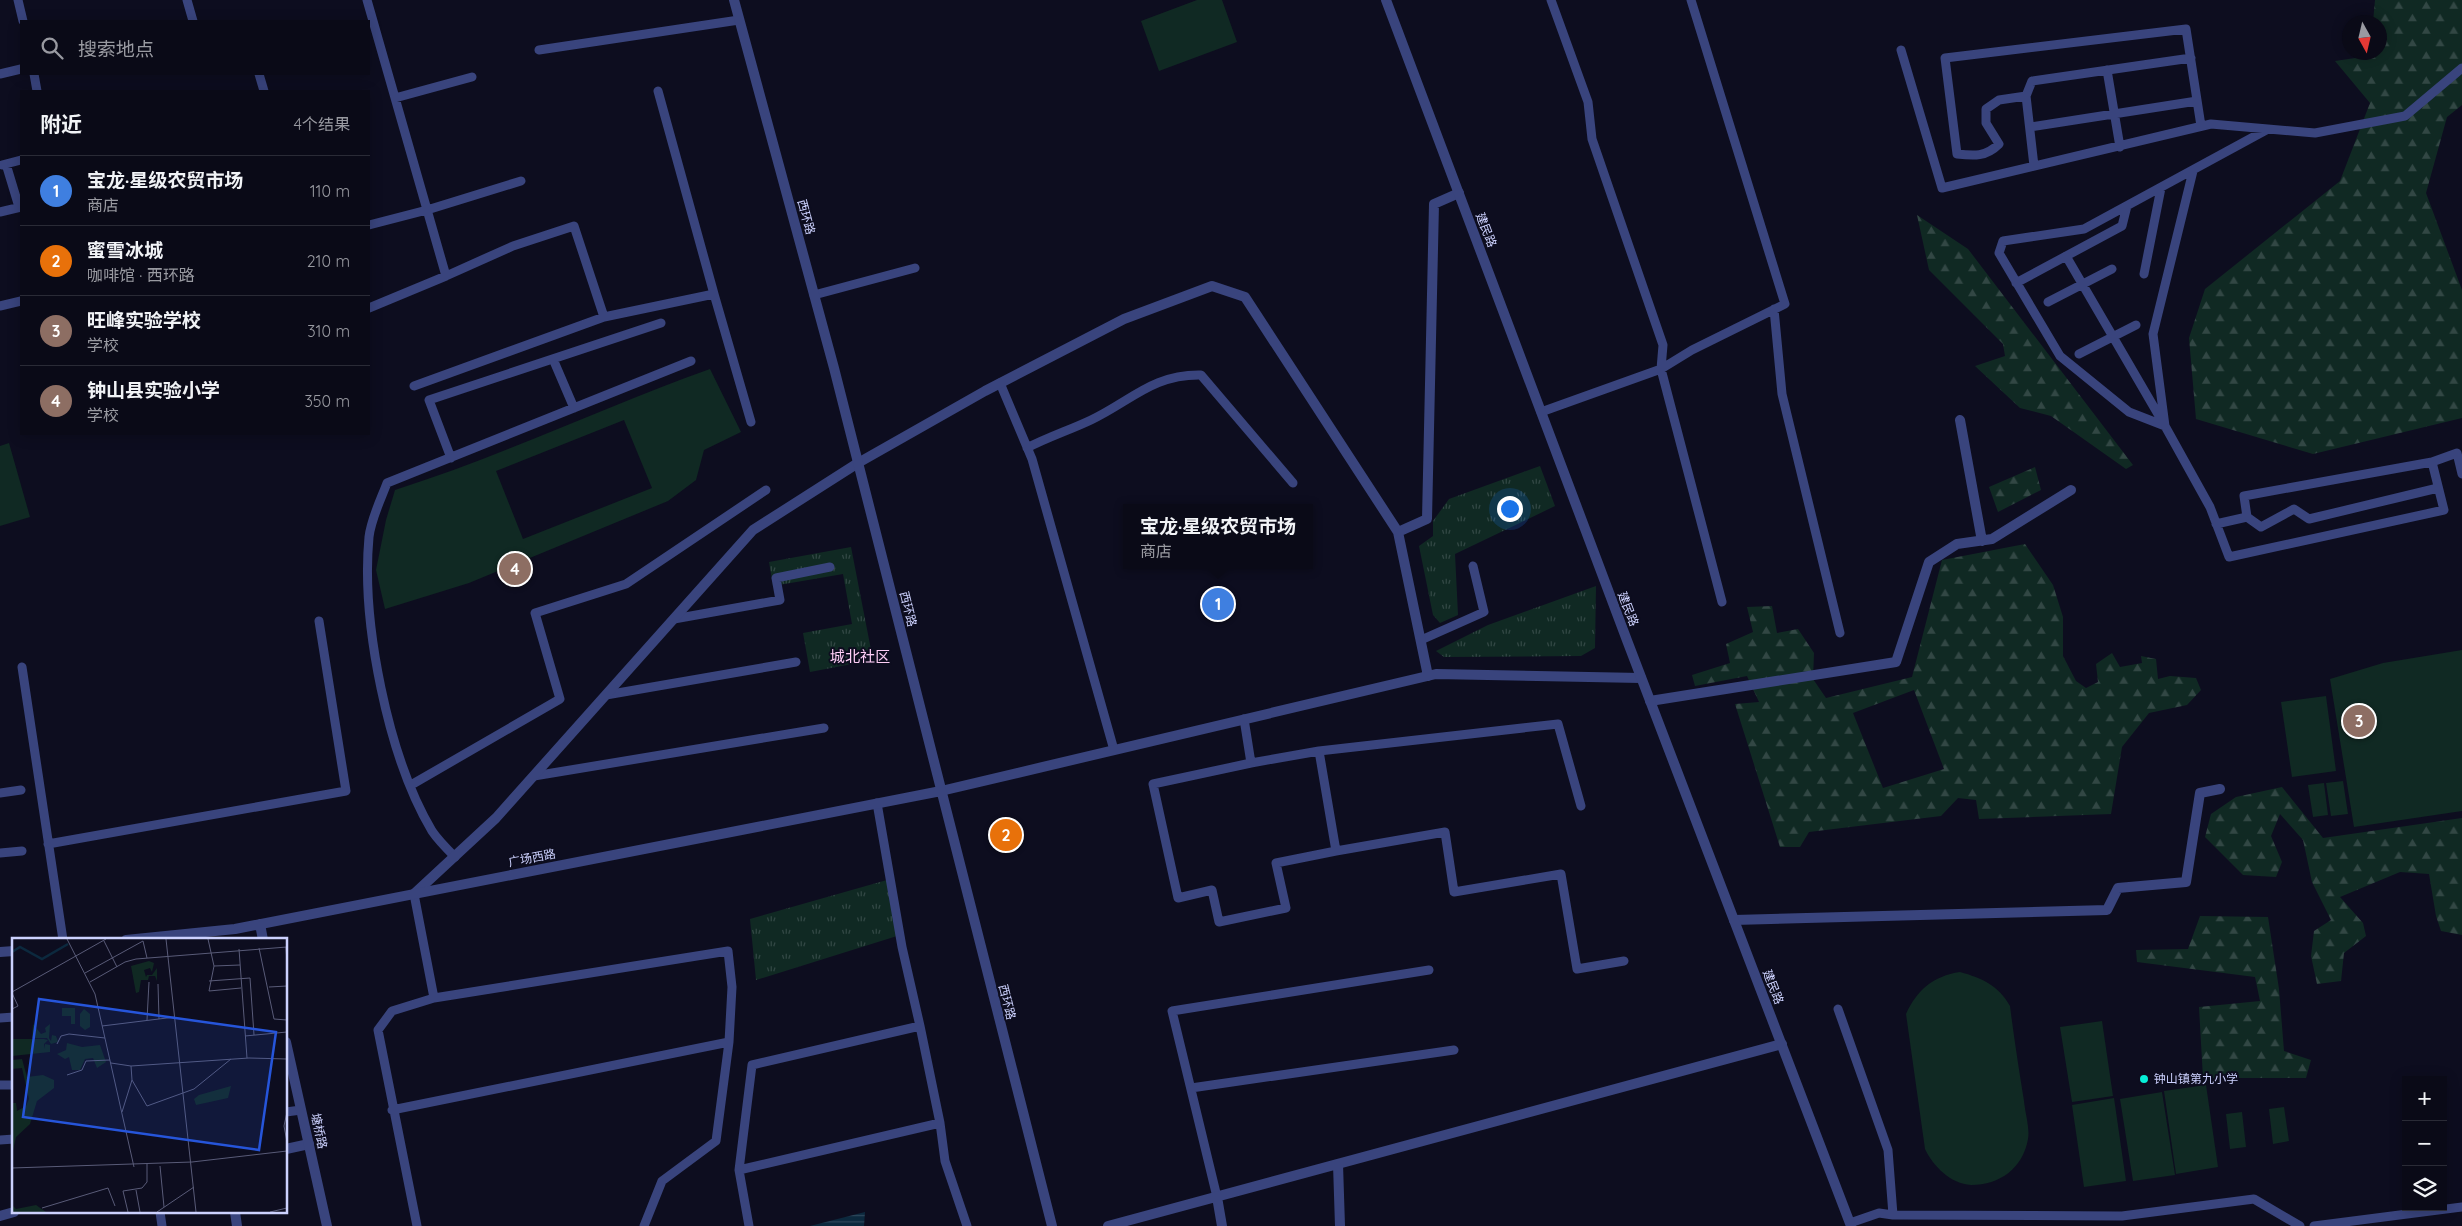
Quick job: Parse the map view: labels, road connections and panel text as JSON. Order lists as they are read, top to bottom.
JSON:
{
  "streets": {
    "street": [
      "西环路",
      "建民路",
      "广场西路",
      "塘桥路"
    ]
  },
  "crossings": [
    ["西环路", "广场西路"],
    ["建民路", "广场西路"]
  ],
  "districts": ["城北社区"],
  "places": ["钟山镇第九小学"],
  "north": "bottom",
  "page": {
    "search": "搜索地点",
    "heading": ["附近", "4个结果"],
    "list": [
      {
        "mark": "1",
        "name": "宝龙·星级农贸市场",
        "note": "商店",
        "value": "110 m"
      },
      {
        "mark": "2",
        "name": "蜜雪冰城",
        "note": "咖啡馆 · 西环路",
        "value": "210 m"
      },
      {
        "mark": "3",
        "name": "旺峰实验学校",
        "note": "学校",
        "value": "310 m"
      },
      {
        "mark": "4",
        "name": "钟山县实验小学",
        "note": "学校",
        "value": "350 m"
      }
    ],
    "popup": ["宝龙·星级农贸市场", "商店"],
    "pins": [
      "4",
      "1",
      "3",
      "2"
    ],
    "map_buttons": ["+", "−"]
  }
}
